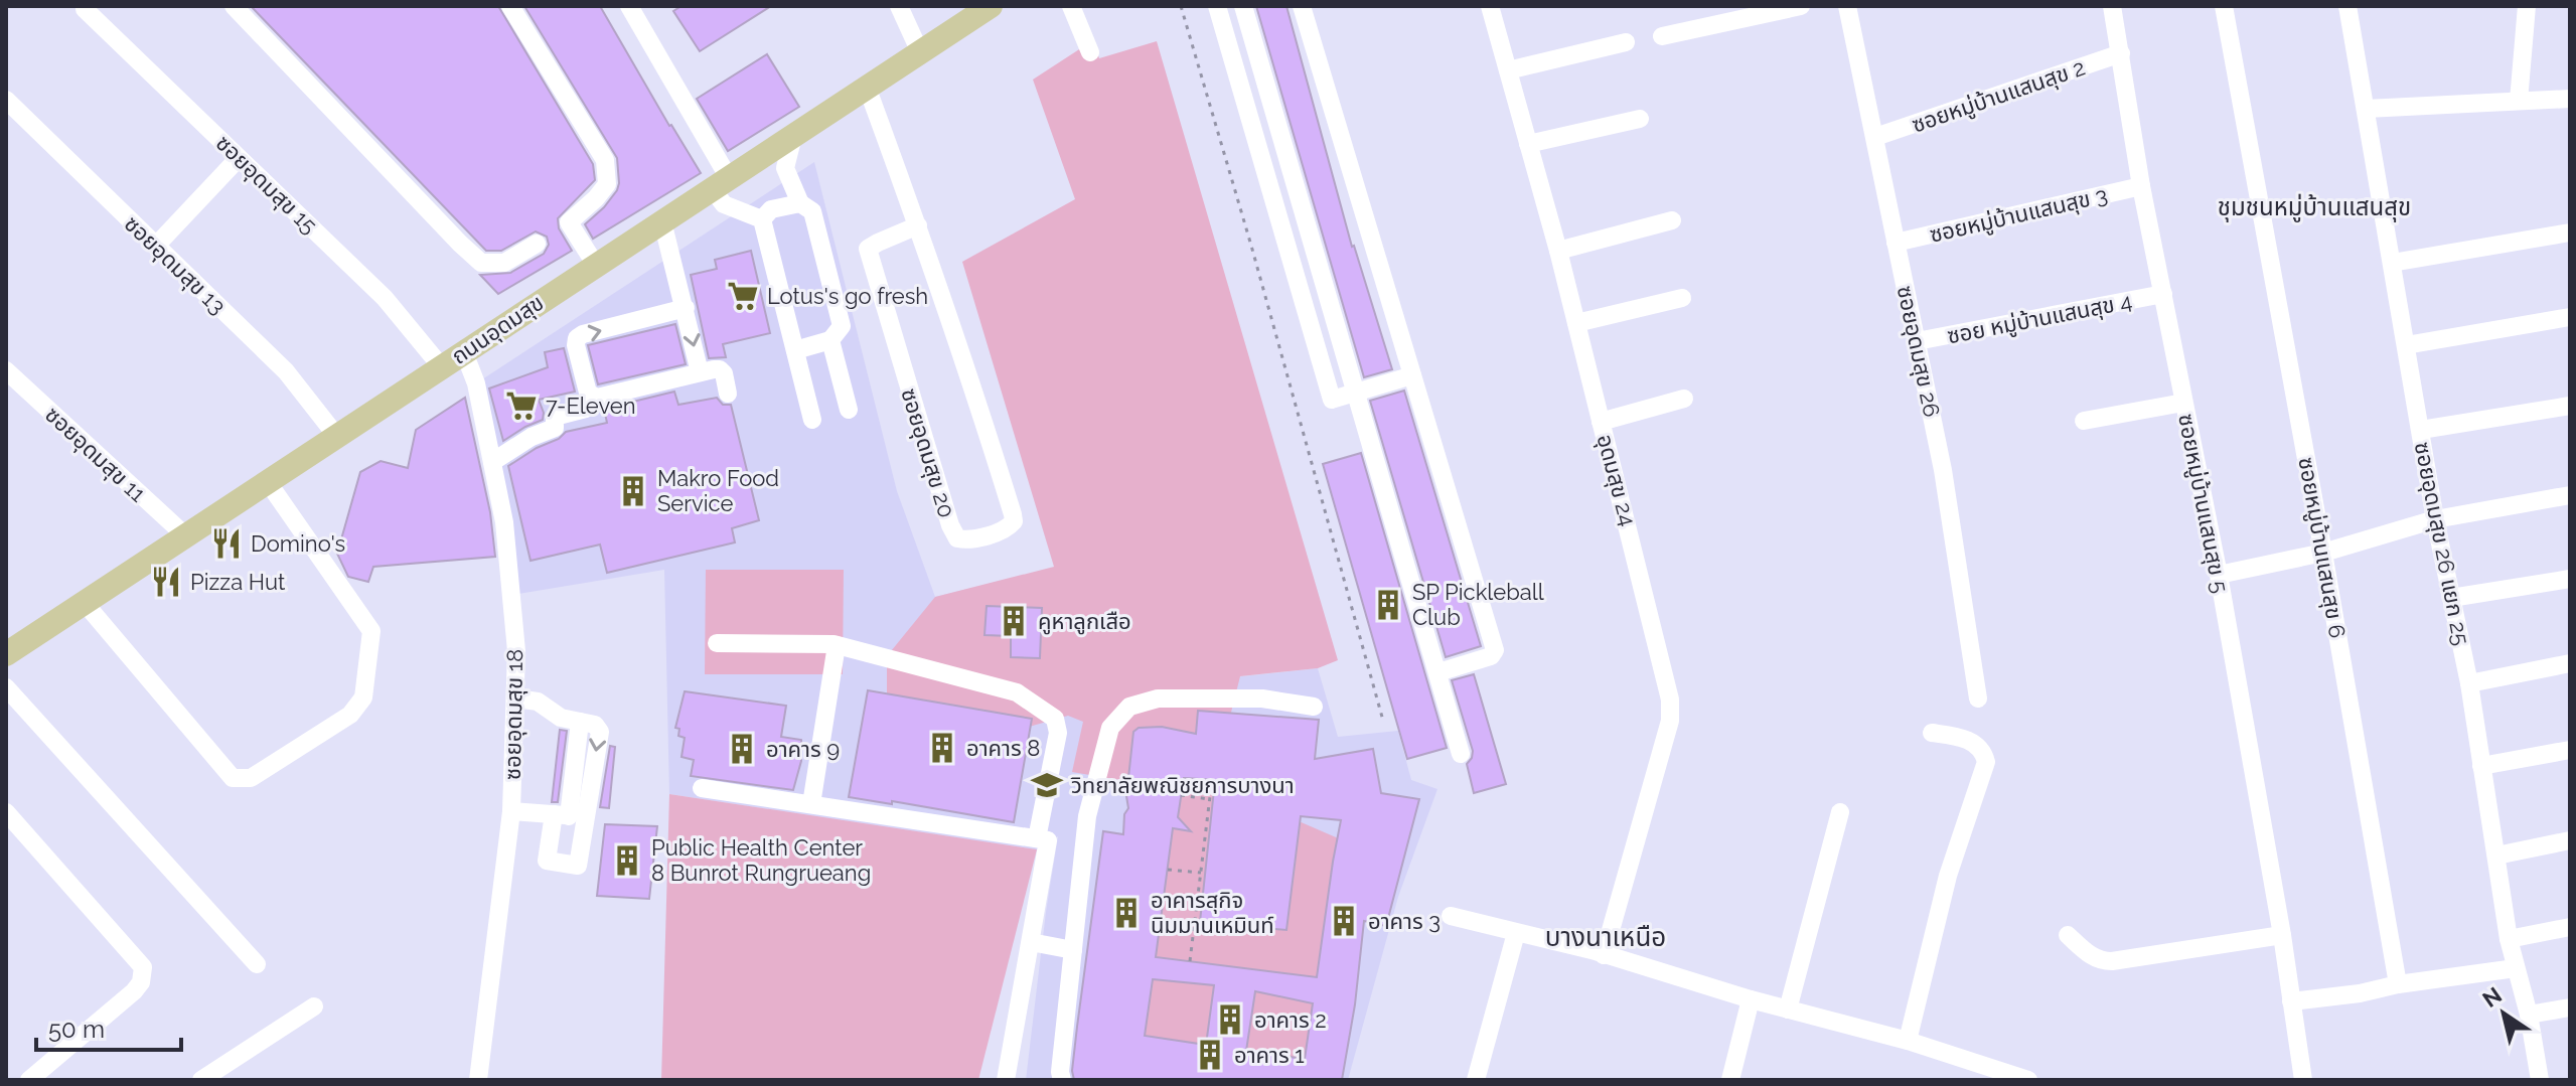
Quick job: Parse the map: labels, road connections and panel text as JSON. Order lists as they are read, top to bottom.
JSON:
{
  "streets": {
    "main road": ["ถนนอุดมสุข"],
    "street": [
      "ซอยหมู่บ้านแสนสุข 2",
      "ซอยอุดมสุข 15",
      "ซอยหมู่บ้านแสนสุข 3",
      "ซอยอุดมสุข 13",
      "ซอย หมู่บ้านแสนสุข 4",
      "ซอยอุดมสุข 26",
      "ซอยอุดมสุข 20",
      "ซอยอุดมสุข 11",
      "อุดมสุข 24",
      "ซอยหมู่บ้านแสนสุข 5",
      "ซอยอุดมสุข 26 แยก 25",
      "ซอยหมู่บ้านแสนสุข 6",
      "ซอยอุดมสุข 18"
    ]
  },
  "crossings": [
    ["ซอยหมู่บ้านแสนสุข 2", "ซอยอุดมสุข 26"],
    ["ซอยหมู่บ้านแสนสุข 2", "ซอยหมู่บ้านแสนสุข 5"],
    ["ซอยอุดมสุข 15", "ถนนอุดมสุข"],
    ["ซอยหมู่บ้านแสนสุข 3", "ซอยอุดมสุข 26"],
    ["ซอยหมู่บ้านแสนสุข 3", "ซอยหมู่บ้านแสนสุข 5"],
    ["ซอยอุดมสุข 13", "ถนนอุดมสุข"],
    ["ซอย หมู่บ้านแสนสุข 4", "ซอยอุดมสุข 26"],
    ["ซอย หมู่บ้านแสนสุข 4", "ซอยหมู่บ้านแสนสุข 5"],
    ["ถนนอุดมสุข", "ซอยอุดมสุข 20"],
    ["ถนนอุดมสุข", "ซอยอุดมสุข 11"],
    ["ถนนอุดมสุข", "ซอยอุดมสุข 18"]
  ],
  "districts": ["ชุมชนหมู่บ้านแสนสุข", "บางนาเหนือ"],
  "places": {
    "supermarket": ["Lotus's go fresh", "7-Eleven"],
    "building": [
      "Makro Food Service",
      "SP Pickleball Club",
      "คูหาลูกเสือ",
      "อาคาร 8",
      "อาคาร 9",
      "Public Health Center 8 Bunrot Rungrueang",
      "อาคารสุกิจ นิมมานเหมินท์",
      "อาคาร 3",
      "อาคาร 2",
      "อาคาร 1"
    ],
    "restaurant": ["Domino's", "Pizza Hut"],
    "school or university": ["วิทยาลัยพณิชยการบางนา"]
  },
  "scale_bar": "50 m",
  "north": "top left"
}
